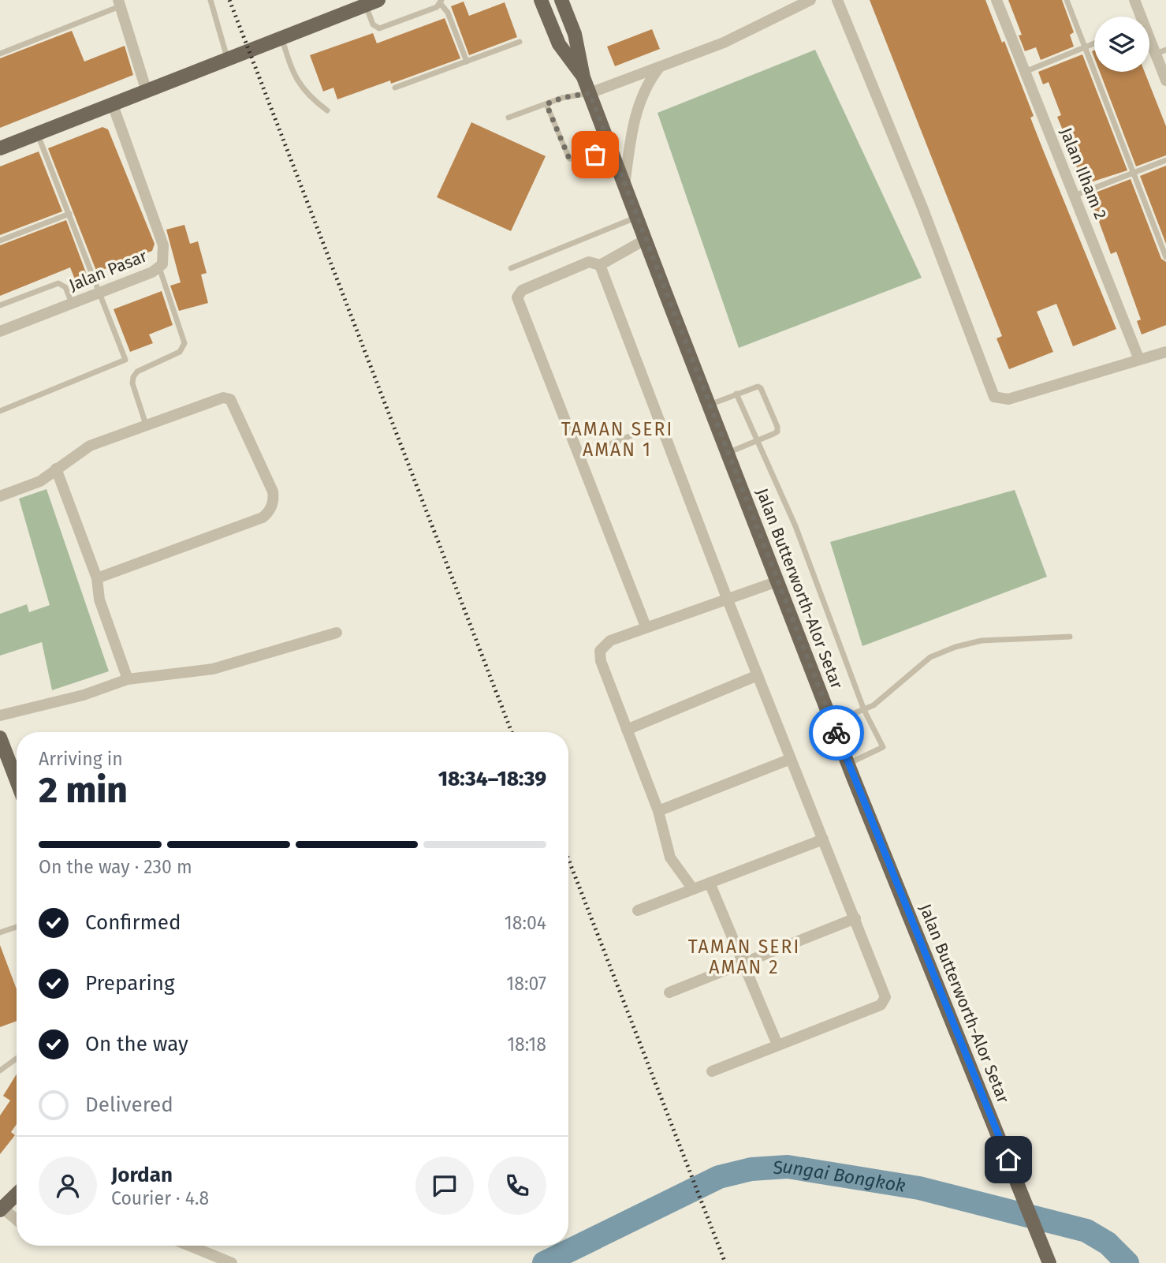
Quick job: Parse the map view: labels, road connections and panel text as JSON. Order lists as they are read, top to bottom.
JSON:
{
  "streets": {
    "main road": ["Jalan Butterworth-Alor Setar"],
    "street": ["Jalan Ilham 2", "Jalan Pasar"]
  },
  "districts": ["TAMAN SERI AMAN 1", "TAMAN SERI AMAN 2"],
  "water": ["Sungai Bongkok"],
  "page": {
    "heading": ["2 min", "Arriving in", "18:34–18:39"],
    "panel": ["Jordan", "Courier · 4.8"],
    "bar": "On the way · 230 m",
    "list": [
      ["Confirmed", "18:04"],
      ["Preparing", "18:07"],
      ["On the way", "18:18"],
      "Delivered"
    ]
  }
}
